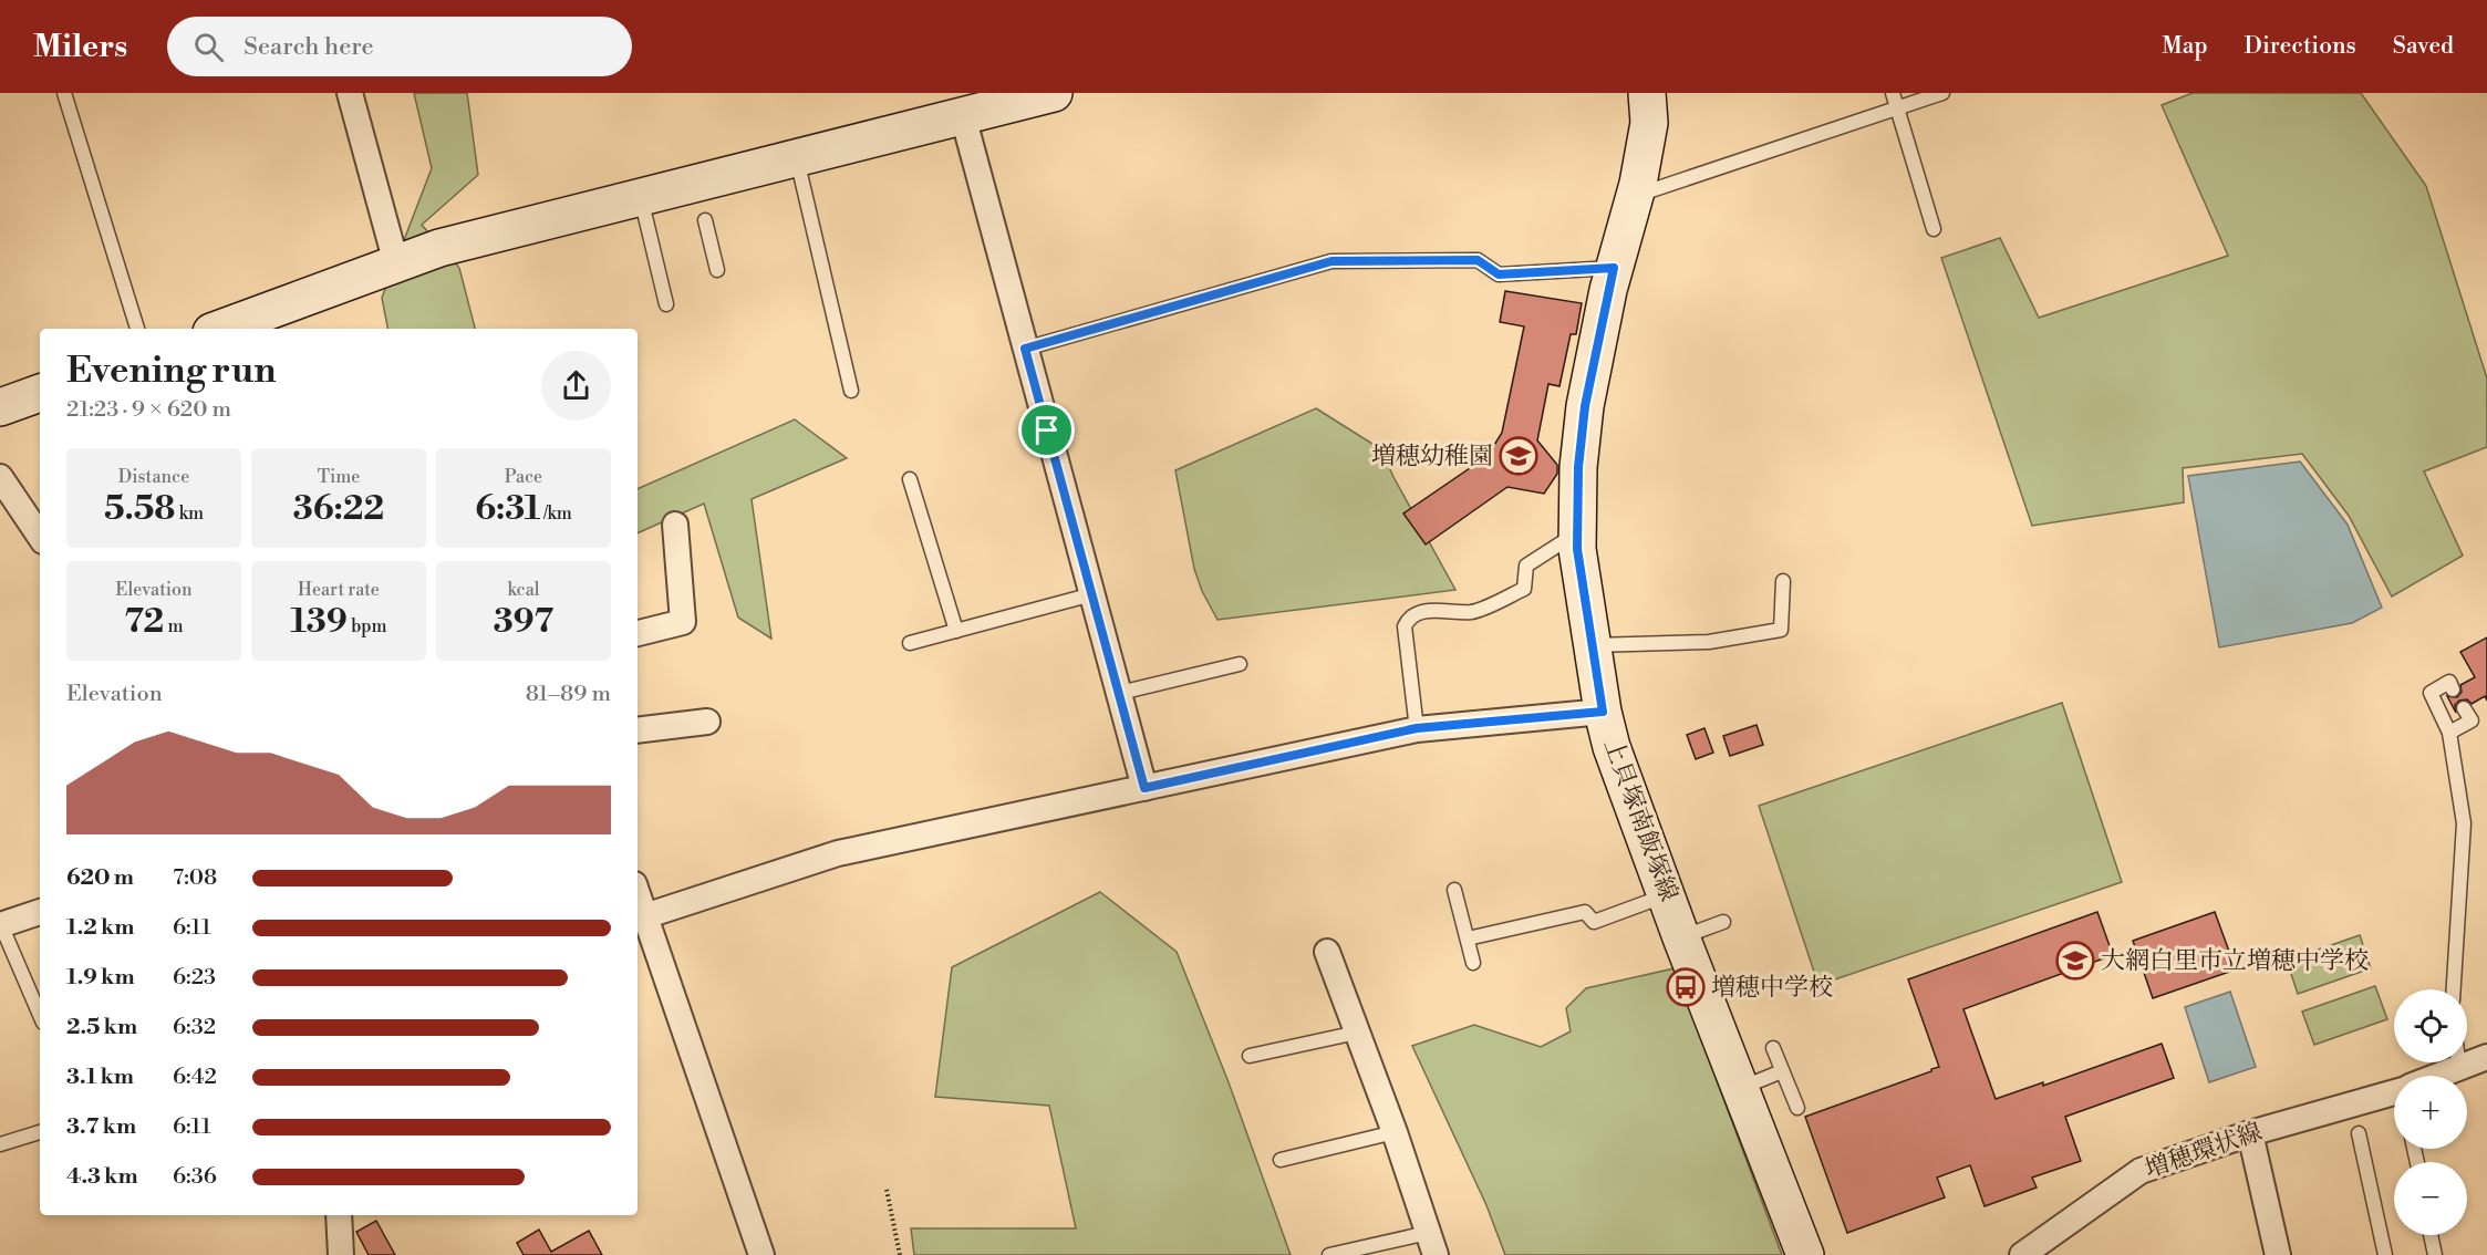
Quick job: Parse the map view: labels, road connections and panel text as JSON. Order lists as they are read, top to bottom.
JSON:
{
  "streets": {
    "street": ["上貝塚南飯塚線", "増穂環状線"]
  },
  "places": {
    "school or university": ["増穂幼稚園", "大網白里市立増穂中学校"],
    "bus stop": ["増穂中学校"]
  },
  "page": {
    "header": "Milers",
    "search": "Search here",
    "nav": ["Map", "Directions", "Saved"],
    "heading": ["Evening run", "21:23 · 9 × 620 m"],
    "stats": [
      ["Distance", "5.58 km"],
      ["Time", "36:22"],
      ["Pace", "6:31 /km"],
      ["Elevation", "72 m"],
      ["Heart rate", "139 bpm"],
      ["kcal", "397"]
    ],
    "chart": ["Elevation", "81–89 m"],
    "list": [
      {
        "name": "620 m",
        "note": "7:08"
      },
      {
        "name": "1.2 km",
        "note": "6:11"
      },
      {
        "name": "1.9 km",
        "note": "6:23"
      },
      {
        "name": "2.5 km",
        "note": "6:32"
      },
      {
        "name": "3.1 km",
        "note": "6:42"
      },
      {
        "name": "3.7 km",
        "note": "6:11"
      },
      {
        "name": "4.3 km",
        "note": "6:36"
      }
    ],
    "map_buttons": ["+", "−"]
  }
}
